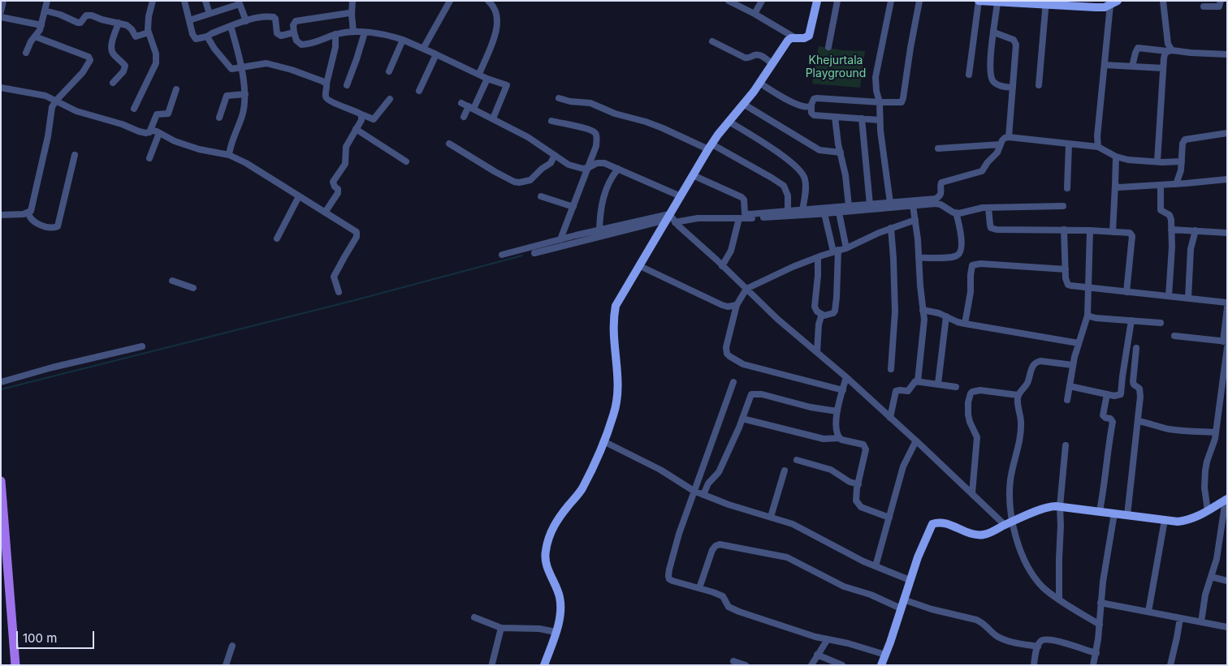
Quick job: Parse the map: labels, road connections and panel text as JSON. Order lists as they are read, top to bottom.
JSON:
{
  "parks": ["Khejurtala Playground"],
  "scale_bar": "100 m"
}
